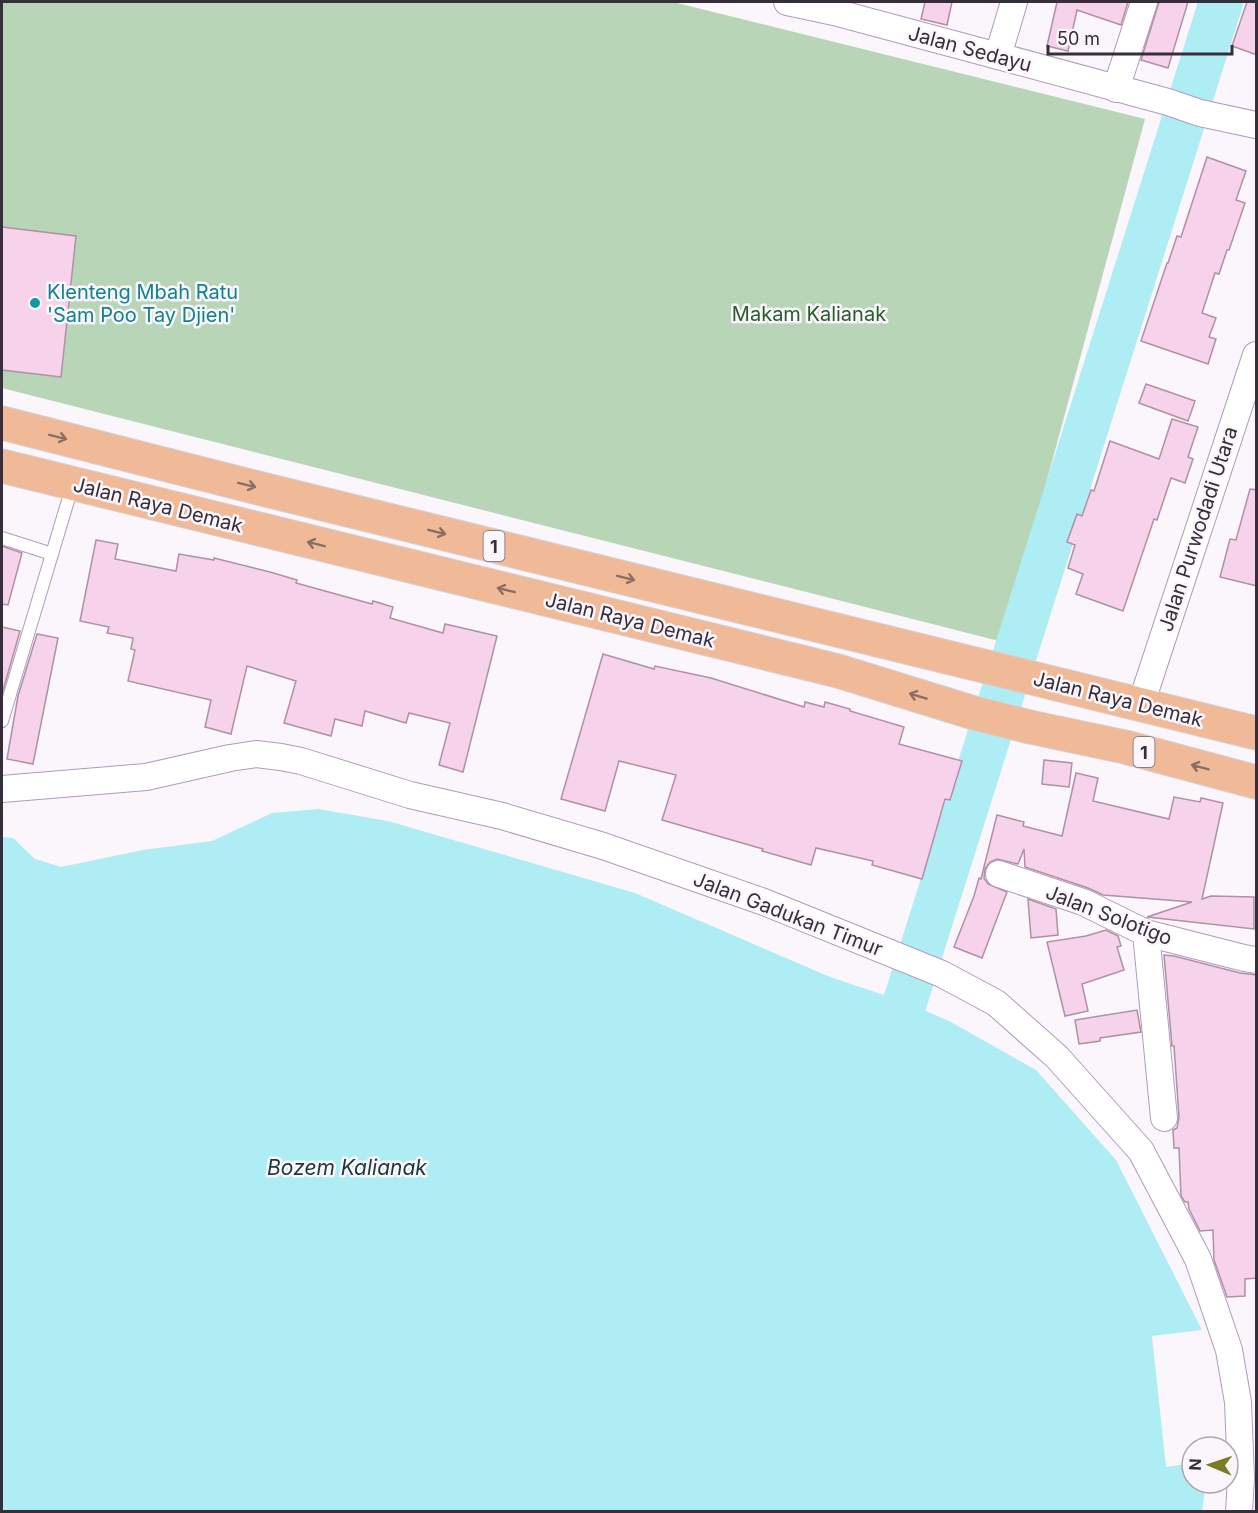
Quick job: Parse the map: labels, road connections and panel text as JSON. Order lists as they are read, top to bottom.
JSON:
{
  "streets": {
    "highway": ["Jalan Raya Demak", "1"],
    "street": [
      "Jalan Sedayu",
      "Jalan Purwodadi Utara",
      "Jalan Gadukan Timur",
      "Jalan Solotigo"
    ]
  },
  "crossings": [
    ["Jalan Raya Demak", "Jalan Purwodadi Utara"]
  ],
  "water": ["Bozem Kalianak"],
  "parks": ["Makam Kalianak"],
  "places": ["Klenteng Mbah Ratu 'Sam Poo Tay Djien'"],
  "scale_bar": "50 m",
  "north": "left"
}
